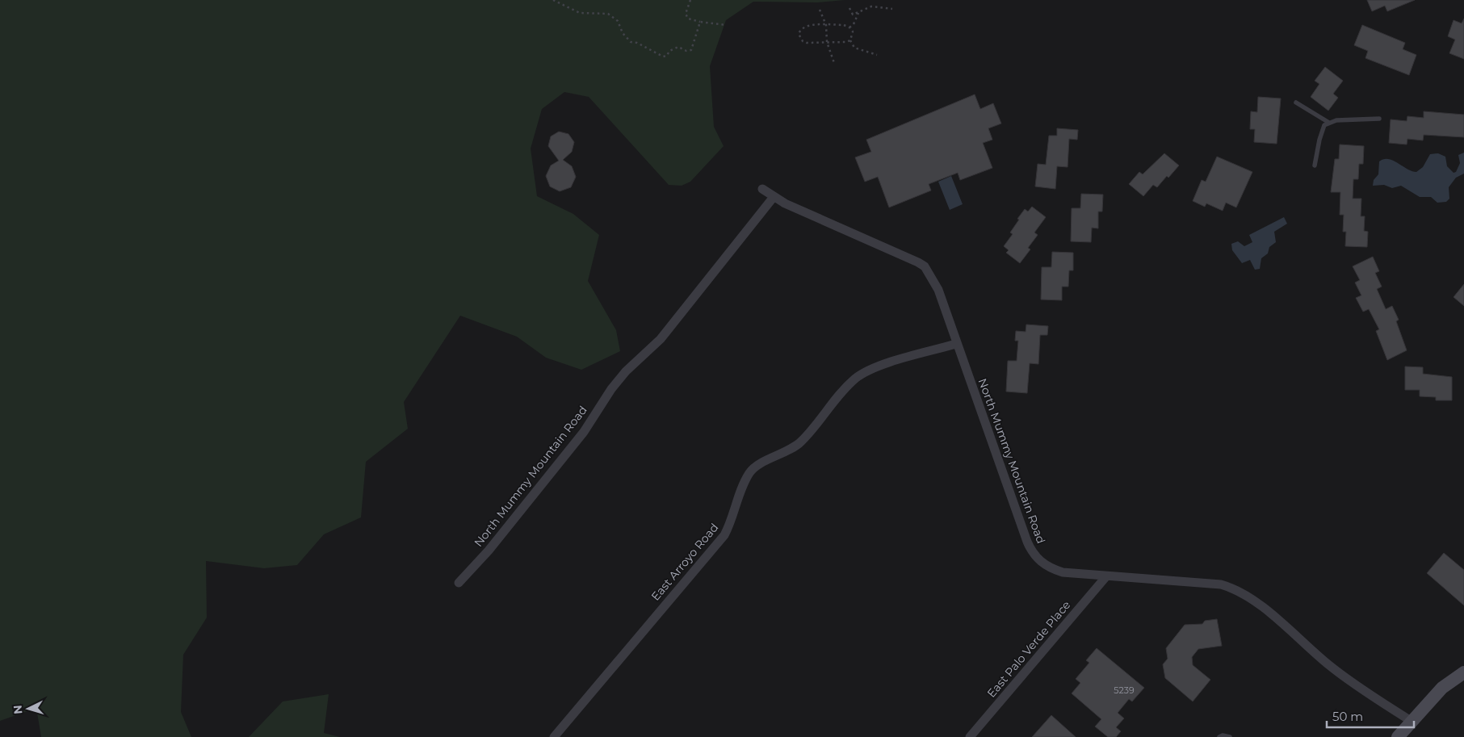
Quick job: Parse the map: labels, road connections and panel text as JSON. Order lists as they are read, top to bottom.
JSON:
{
  "streets": {
    "street": ["North Mummy Mountain Road", "East Arroyo Road", "East Palo Verde Place"]
  },
  "crossings": [
    ["North Mummy Mountain Road", "East Arroyo Road"],
    ["North Mummy Mountain Road", "East Palo Verde Place"]
  ],
  "house_numbers": ["5239"],
  "scale_bar": "50 m",
  "north": "left"
}
